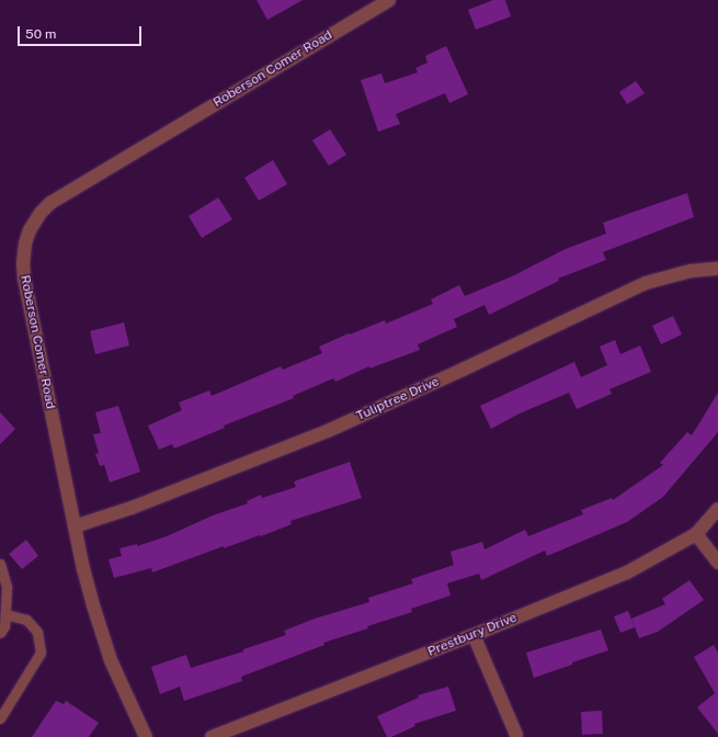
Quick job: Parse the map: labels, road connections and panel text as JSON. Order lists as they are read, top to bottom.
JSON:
{
  "streets": {
    "street": ["Roberson Comer Road", "Tuliptree Drive", "Prestbury Drive"]
  },
  "crossings": [
    ["Roberson Comer Road", "Tuliptree Drive"]
  ],
  "scale_bar": "50 m"
}
